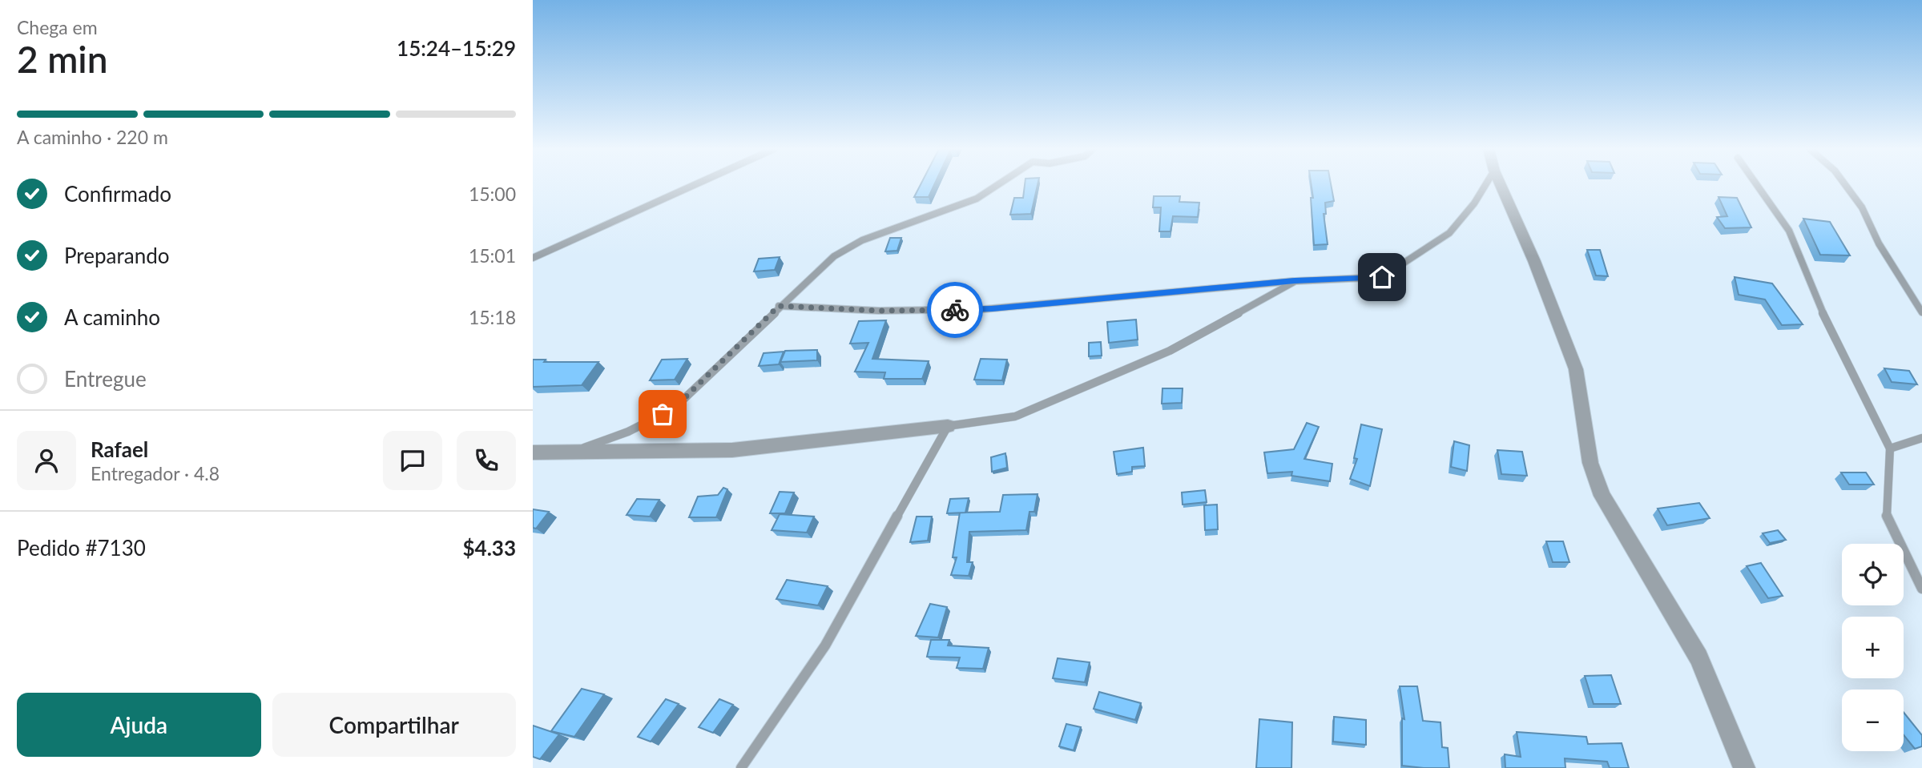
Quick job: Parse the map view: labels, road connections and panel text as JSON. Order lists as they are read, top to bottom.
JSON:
{
  "page": {
    "heading": ["2 min", "Chega em", "15:24–15:29"],
    "panel": [
      "Rafael",
      "Entregador · 4.8",
      "Pedido #7130",
      "$4.33"
    ],
    "bar": "A caminho · 220 m",
    "list": [
      ["Confirmado", "15:00"],
      ["Preparando", "15:01"],
      ["A caminho", "15:18"],
      "Entregue"
    ],
    "map_buttons": ["+", "−"],
    "buttons": ["Ajuda", "Compartilhar"]
  }
}
